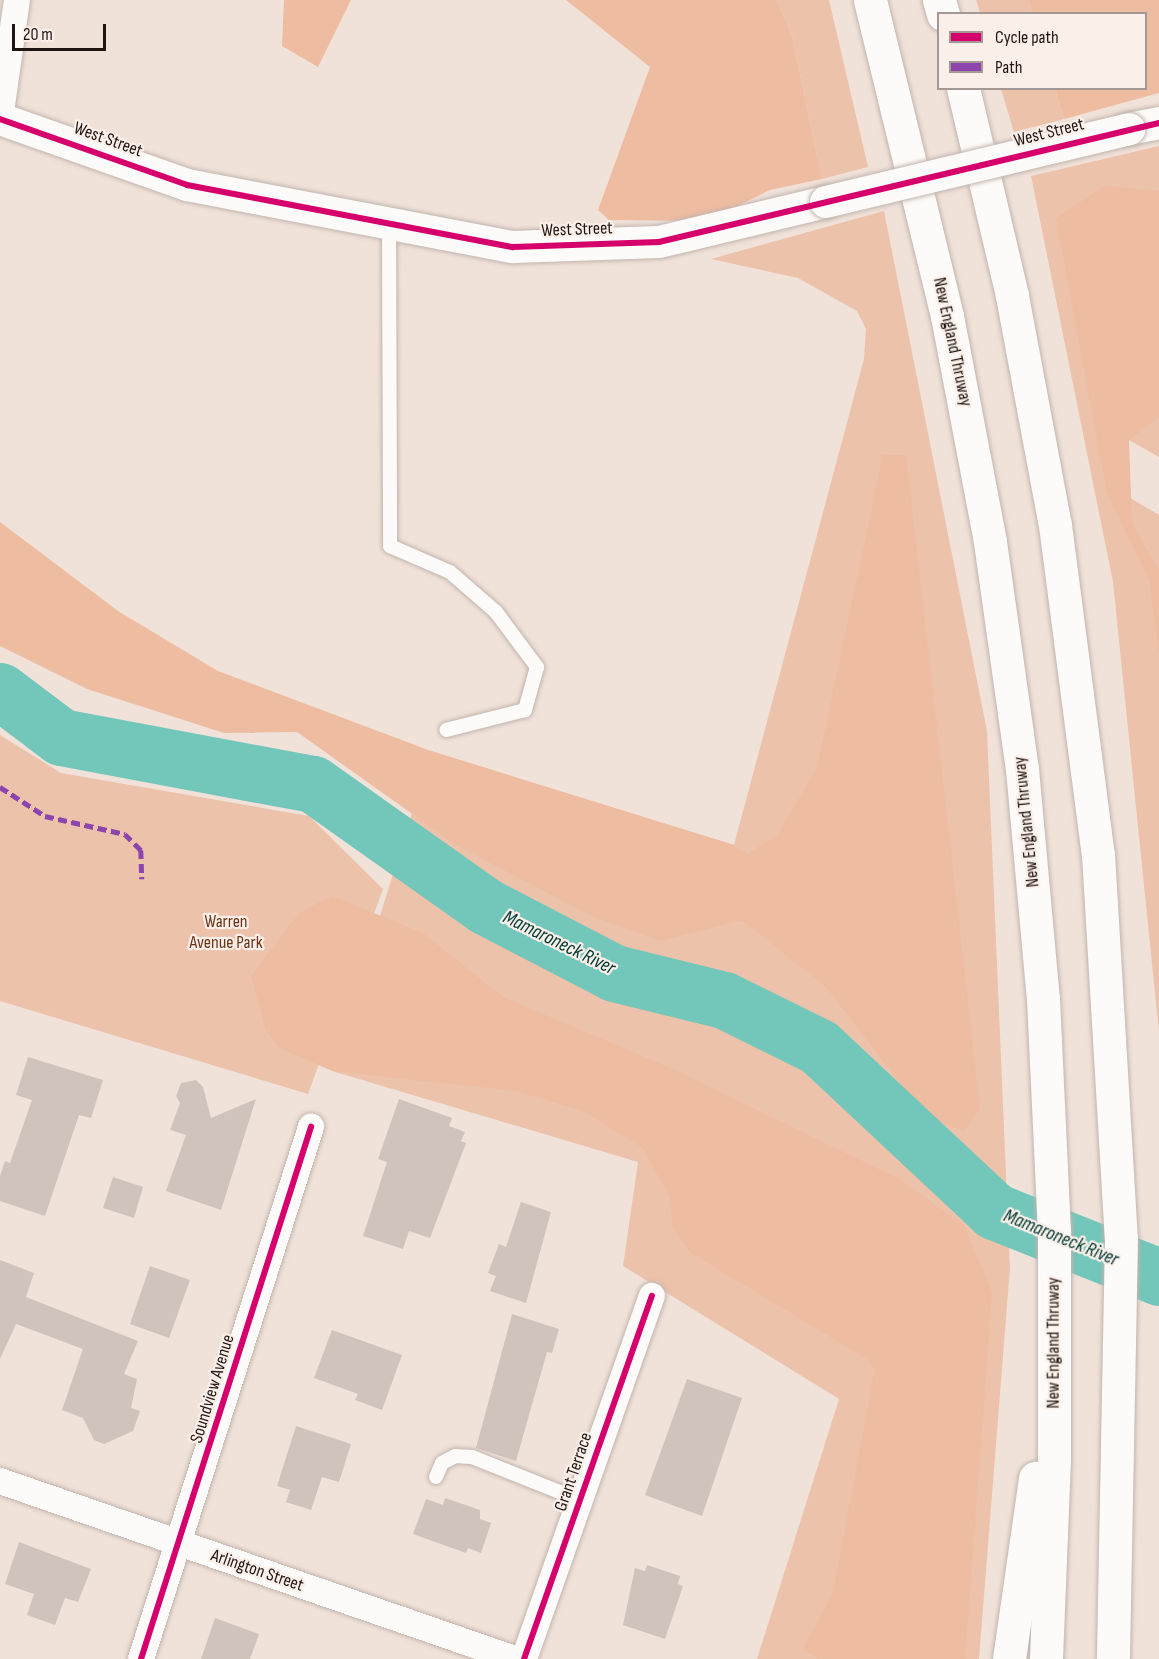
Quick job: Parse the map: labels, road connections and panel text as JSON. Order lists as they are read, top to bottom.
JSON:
{
  "streets": {
    "highway": ["New England Thruway"],
    "street": [
      "West Street",
      "Soundview Avenue",
      "Grant Terrace",
      "Arlington Street"
    ]
  },
  "crossings": [
    ["Soundview Avenue", "Arlington Street"]
  ],
  "water": ["Mamaroneck River"],
  "parks": ["Warren Avenue Park"],
  "legend": ["Cycle path", "Path"],
  "scale_bar": "20 m"
}
